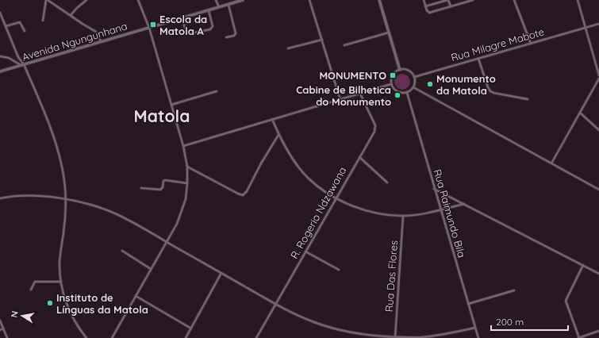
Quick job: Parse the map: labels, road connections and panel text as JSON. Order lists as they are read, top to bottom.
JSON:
{
  "streets": {
    "street": [
      "Avenida Ngungunhana",
      "Rua Milagre Mabote",
      "R. Rogerio Ndzawana",
      "Rua Raimundo Bila",
      "Rua Das Flores"
    ]
  },
  "crossings": [
    ["Rua Milagre Mabote", "Rua Raimundo Bila"]
  ],
  "districts": ["Matola"],
  "places": {
    "transit": ["Escola da Matola A", "MONUMENTO"],
    "other": ["Monumento da Matola", "Cabine de Bilhetica do Monumento", "Instituto de Línguas da Matola"]
  },
  "scale_bar": "200 m",
  "north": "left"
}
